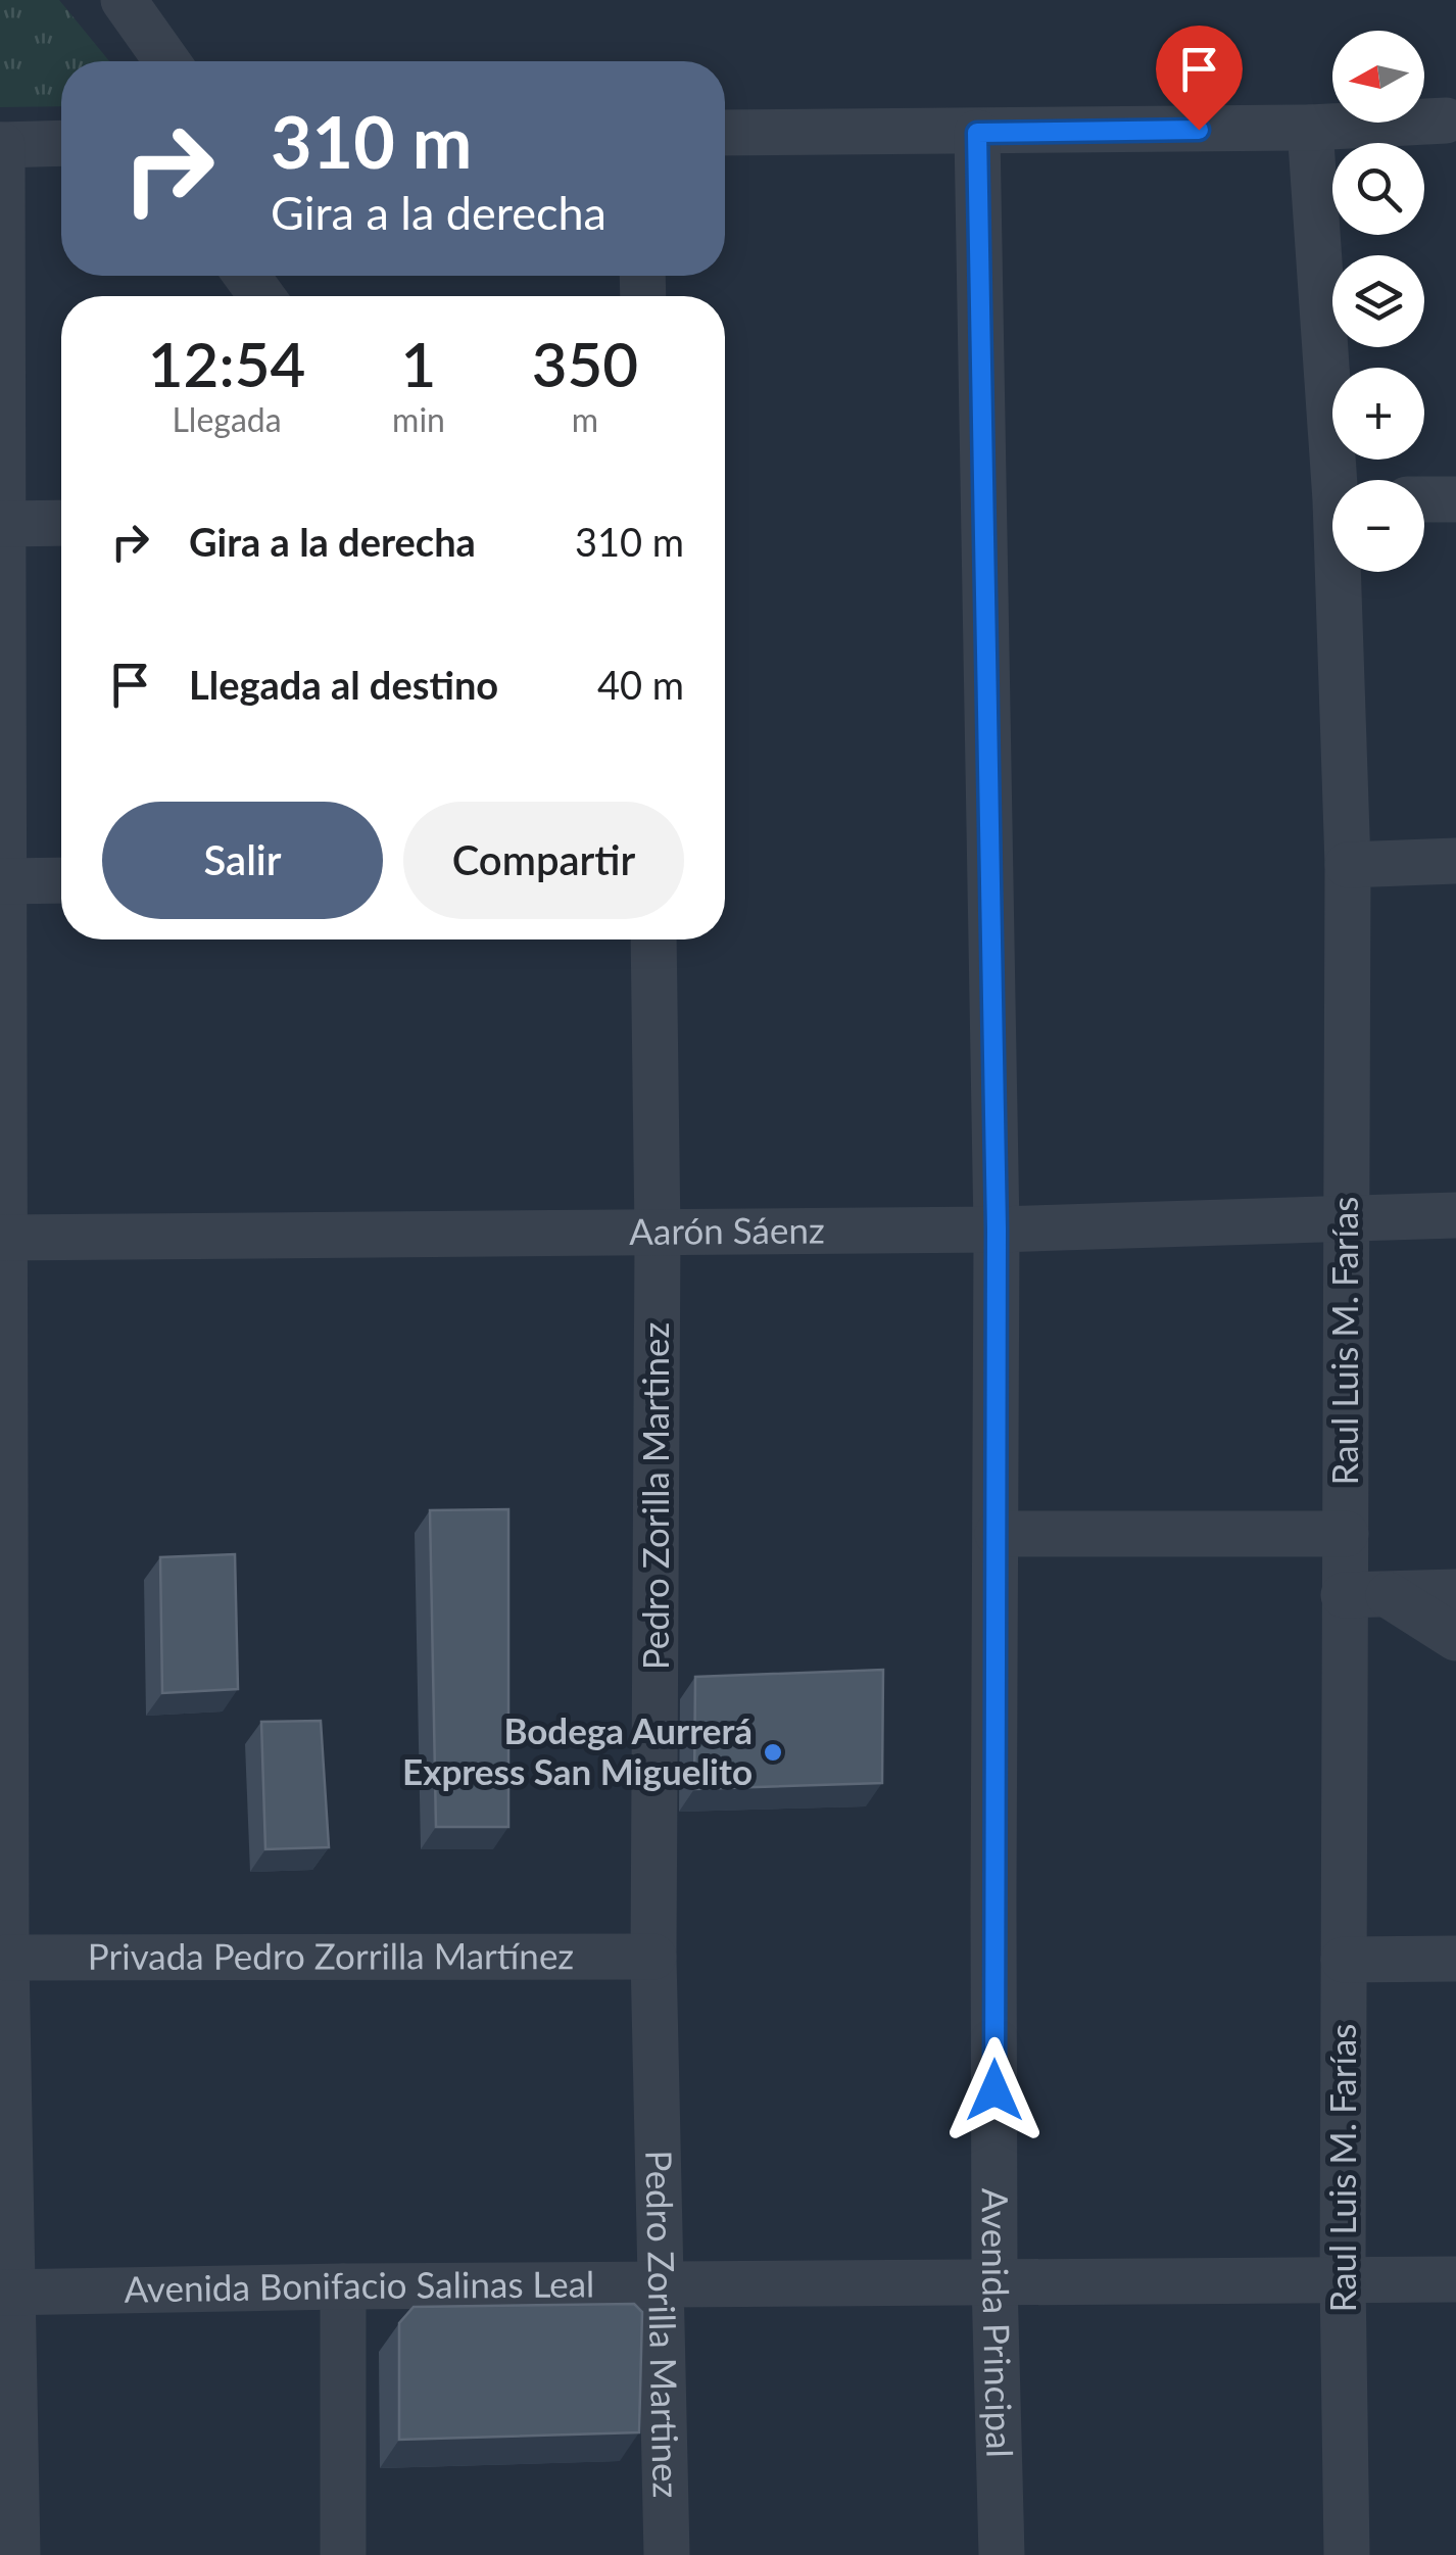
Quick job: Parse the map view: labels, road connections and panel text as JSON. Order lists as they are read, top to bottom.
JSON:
{
  "streets": {
    "street": [
      "Aarón Sáenz",
      "Raul Luis M. Farías",
      "Pedro Zorilla Martinez",
      "Privada Pedro Zorrilla Martínez",
      "Avenida Bonifacio Salinas Leal",
      "Avenida Principal"
    ]
  },
  "crossings": [
    ["Aarón Sáenz", "Raul Luis M. Farías"],
    ["Aarón Sáenz", "Pedro Zorilla Martinez"],
    ["Aarón Sáenz", "Avenida Principal"],
    ["Raul Luis M. Farías", "Avenida Bonifacio Salinas Leal"],
    ["Pedro Zorilla Martinez", "Privada Pedro Zorrilla Martínez"],
    ["Pedro Zorilla Martinez", "Avenida Bonifacio Salinas Leal"],
    ["Avenida Bonifacio Salinas Leal", "Avenida Principal"]
  ],
  "places": ["Bodega Aurrerá Express San Miguelito"],
  "north": "left",
  "page": {
    "map_buttons": ["+", "−"],
    "turn": ["310 m", "Gira a la derecha"],
    "eta": [
      "12:54",
      "Llegada",
      "1",
      "min",
      "350",
      "m"
    ],
    "list": [
      {
        "name": "Gira a la derecha",
        "value": "310 m"
      },
      {
        "name": "Llegada al destino",
        "value": "40 m"
      }
    ],
    "buttons": ["Salir", "Compartir"]
  }
}
